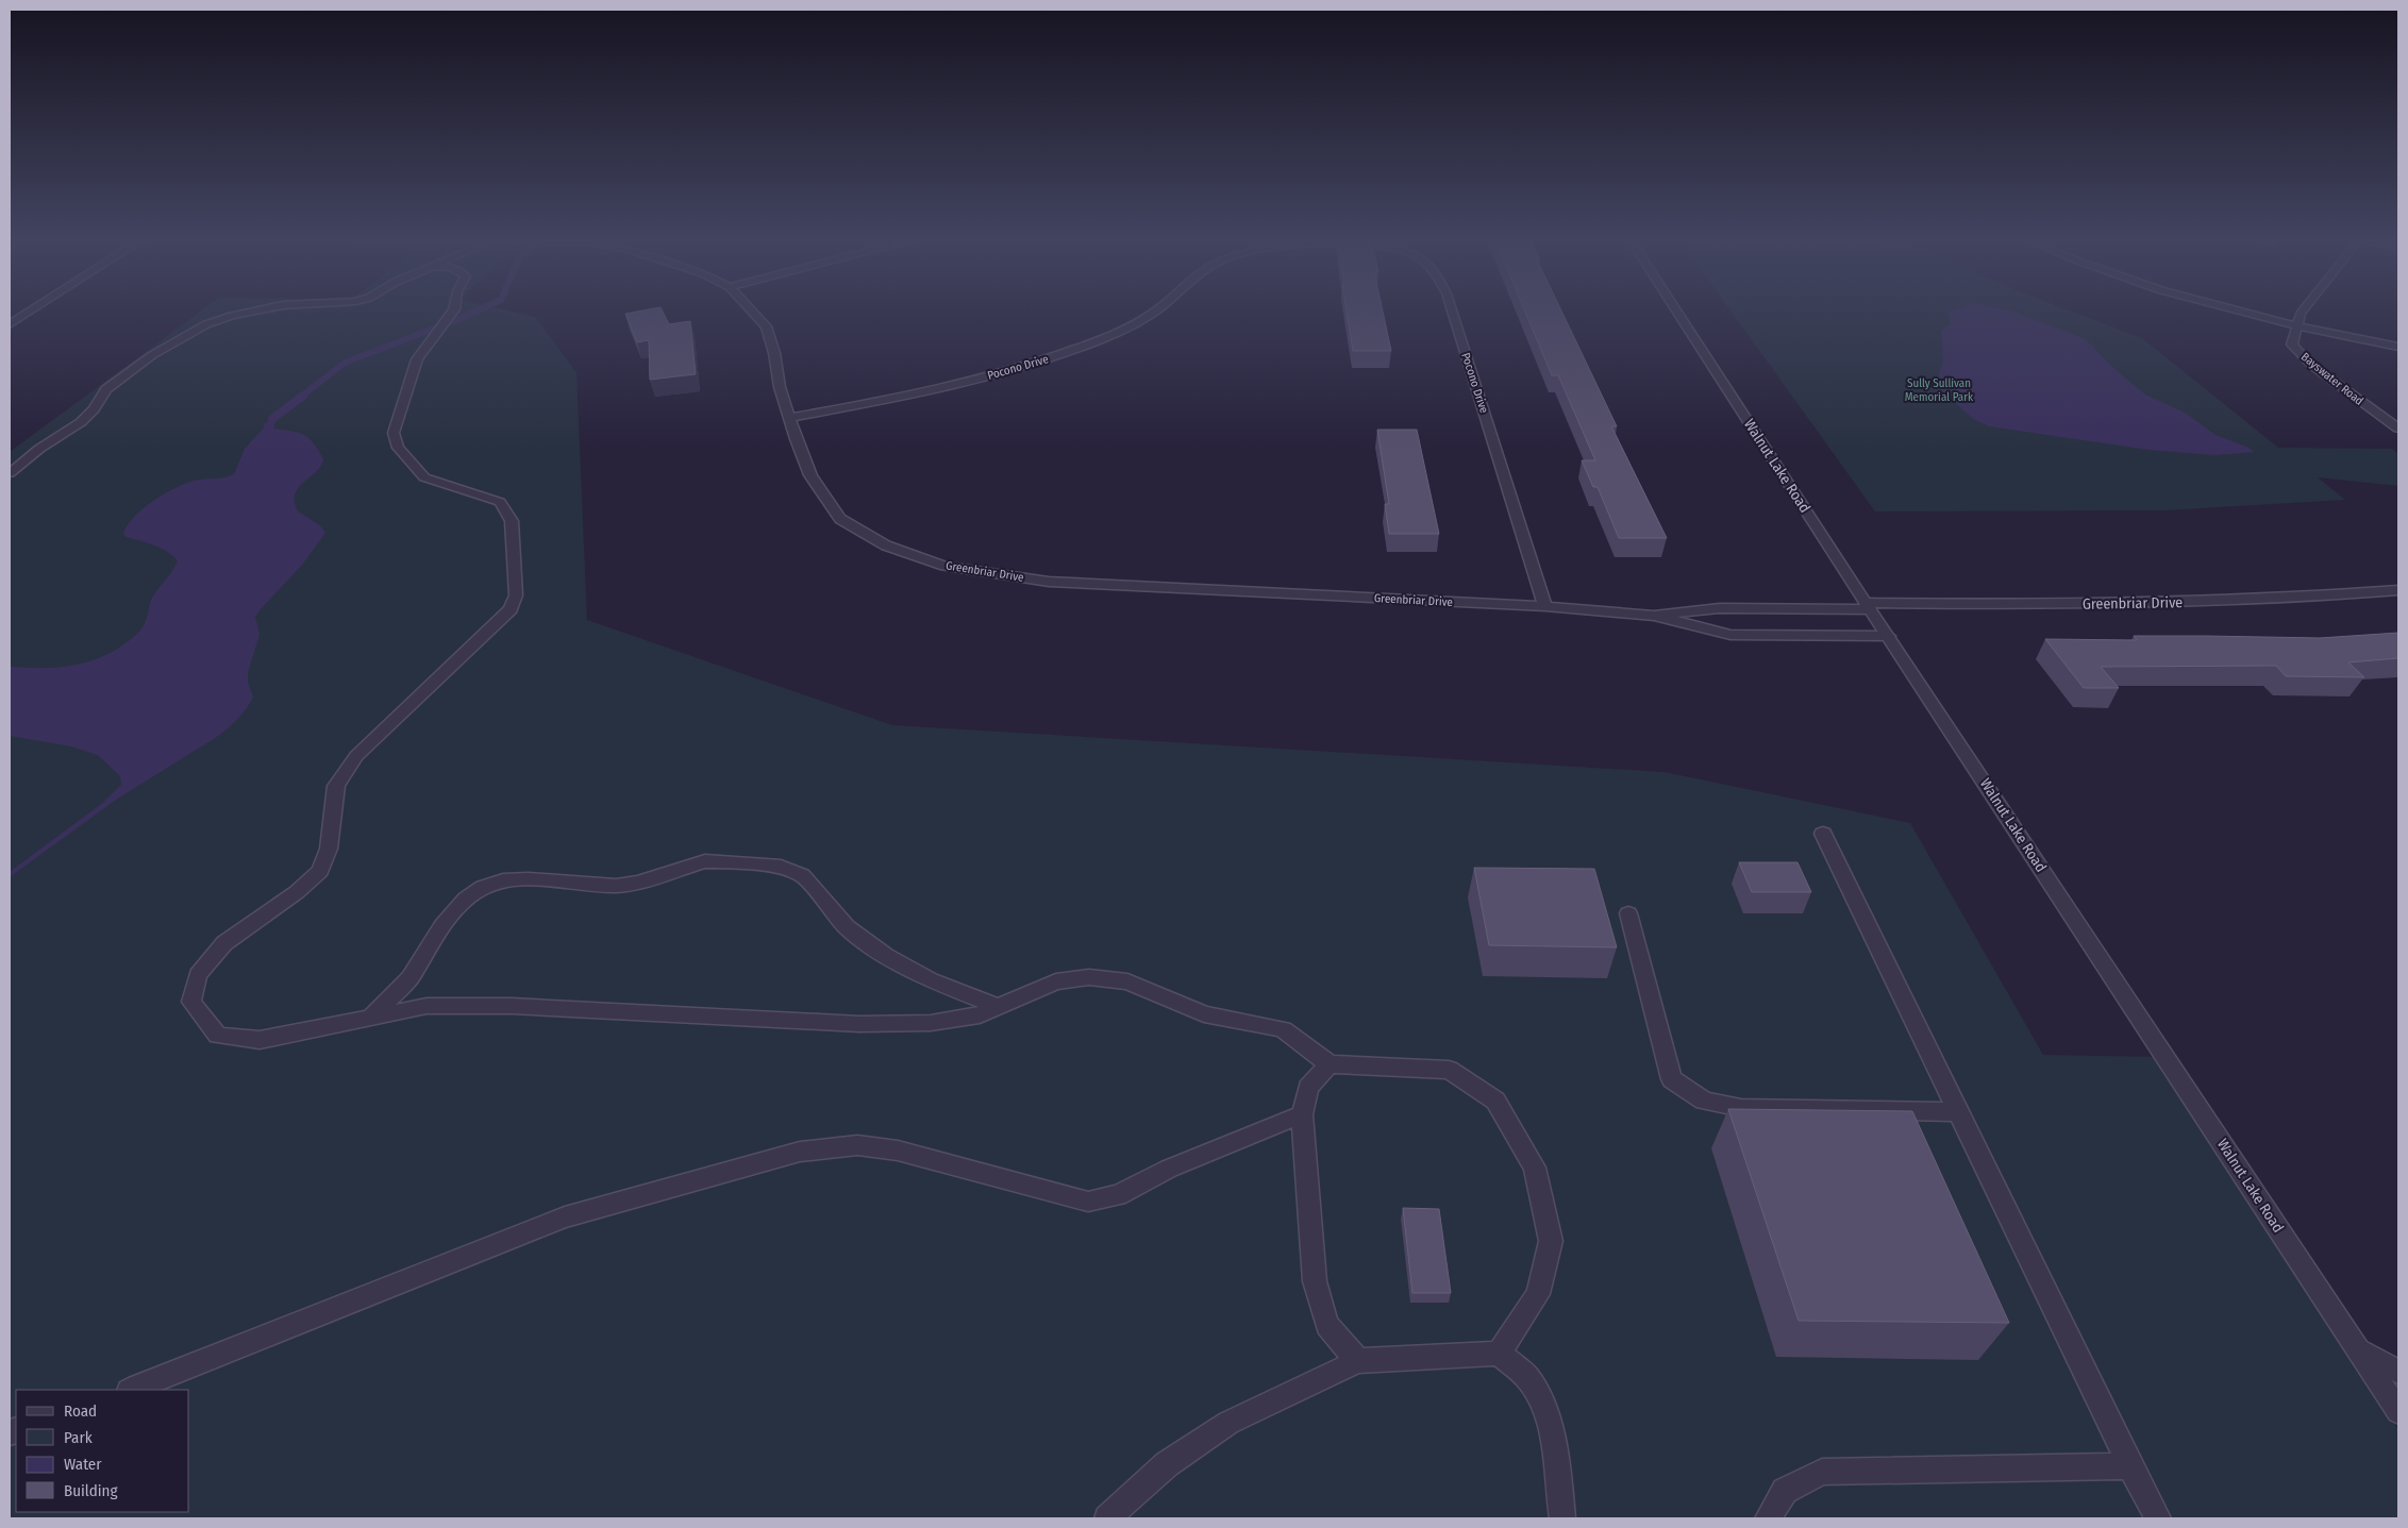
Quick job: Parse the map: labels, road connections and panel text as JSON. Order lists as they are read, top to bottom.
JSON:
{
  "streets": {
    "street": [
      "Pocono Drive",
      "Bayswater Road",
      "Walnut Lake Road",
      "Greenbriar Drive"
    ]
  },
  "crossings": [
    ["Pocono Drive", "Greenbriar Drive"],
    ["Walnut Lake Road", "Greenbriar Drive"]
  ],
  "parks": ["Sully Sullivan Memorial Park"],
  "legend": [
    "Road",
    "Park",
    "Water",
    "Building"
  ]
}
